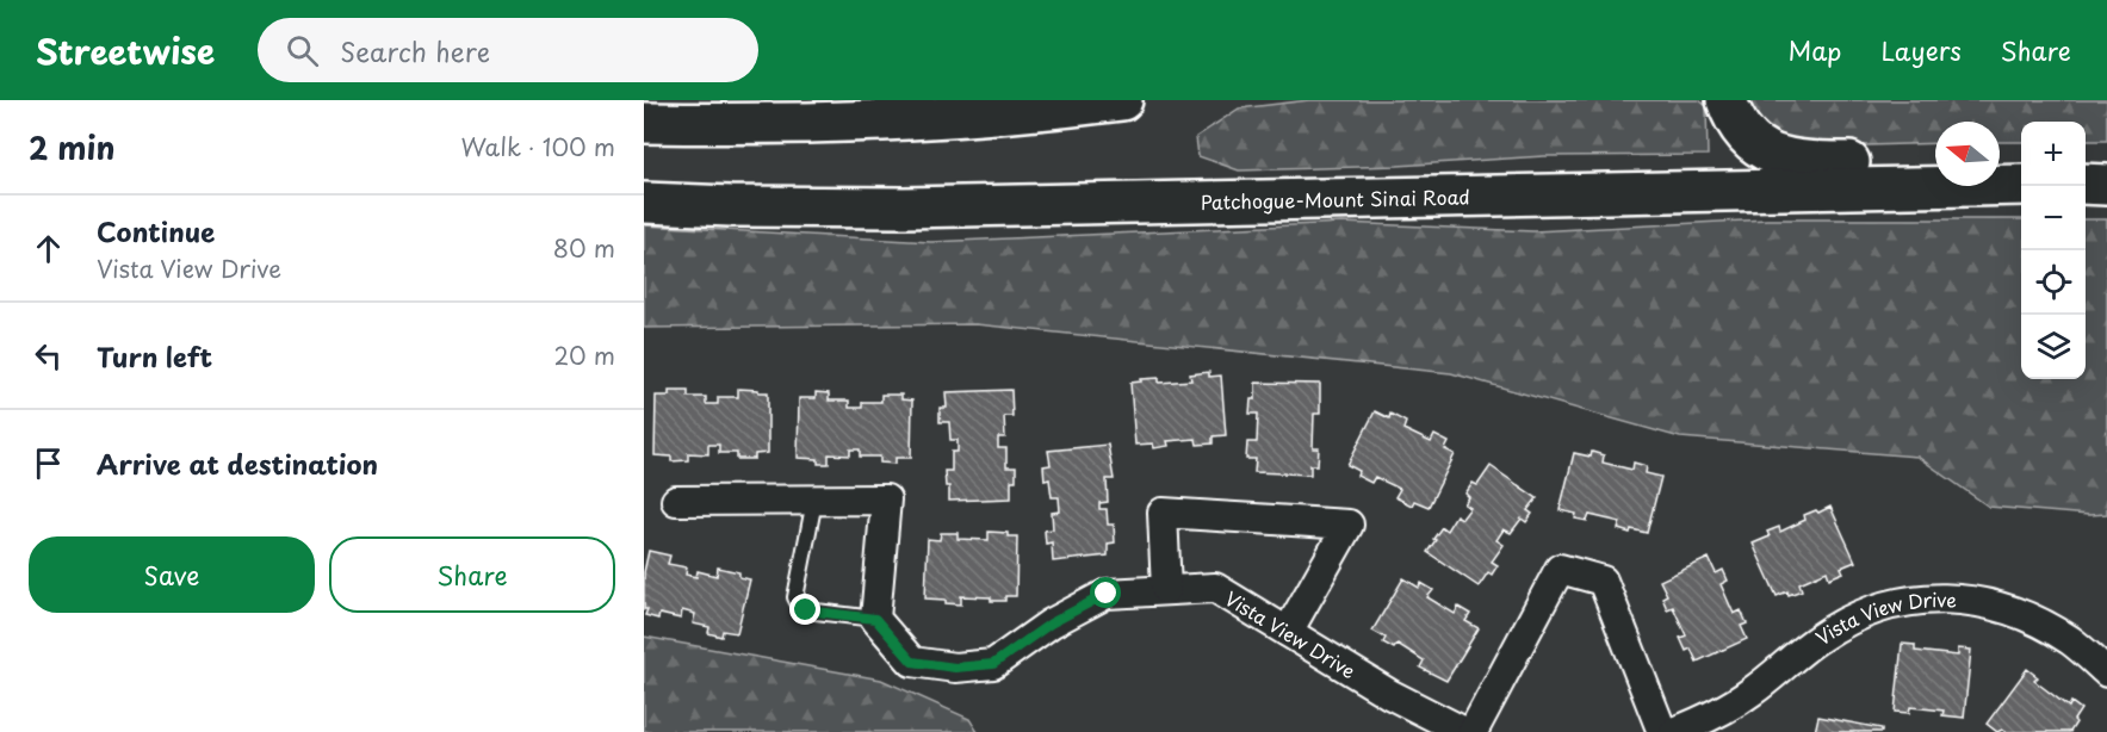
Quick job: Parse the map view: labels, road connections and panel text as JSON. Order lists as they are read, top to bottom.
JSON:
{
  "streets": {
    "highway": ["Patchogue-Mount Sinai Road"],
    "street": ["Vista View Drive"]
  },
  "north": "left",
  "page": {
    "header": "Streetwise",
    "search": "Search here",
    "nav": ["Map", "Layers", "Share"],
    "heading": ["2 min", "Walk · 100 m"],
    "map_buttons": ["+", "−"],
    "list": [
      ["Continue", "Vista View Drive", "80 m"],
      ["Turn left", "20 m"],
      "Arrive at destination"
    ],
    "buttons": ["Save", "Share"]
  }
}
